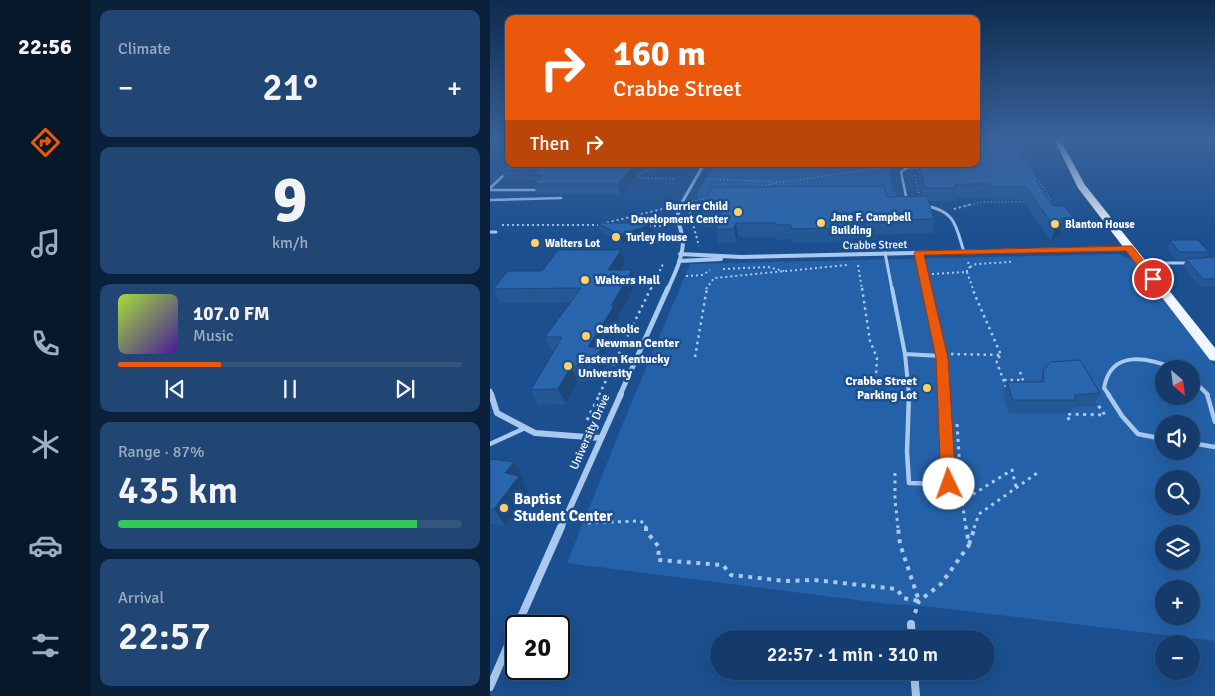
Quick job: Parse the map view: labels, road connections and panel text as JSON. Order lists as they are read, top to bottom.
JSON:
{
  "streets": {
    "street": ["Crabbe Street", "University Drive"]
  },
  "crossings": [
    ["Crabbe Street", "University Drive"]
  ],
  "places": [
    "Burrier Child Development Center",
    "Jane F. Campbell Building",
    "Blanton House",
    "Turley House",
    "Walters Lot",
    "Walters Hall",
    "Catholic Newman Center",
    "Eastern Kentucky University",
    "Crabbe Street Parking Lot",
    "Baptist Student Center"
  ],
  "north": "bottom right",
  "page": {
    "tabs": "22:56",
    "tile": [
      "Climate",
      ["9", "km/h"],
      ["Range · 87%", "435 km"],
      ["Arrival", "22:57"]
    ],
    "turn": ["160 m", "Crabbe Street"],
    "heat": ["−", "21°", "+"],
    "then": "Then",
    "song": ["107.0 FM", "Music"],
    "map_buttons": ["+", "−"],
    "limit": "20",
    "trip": "22:57 · 1 min · 310 m"
  }
}
